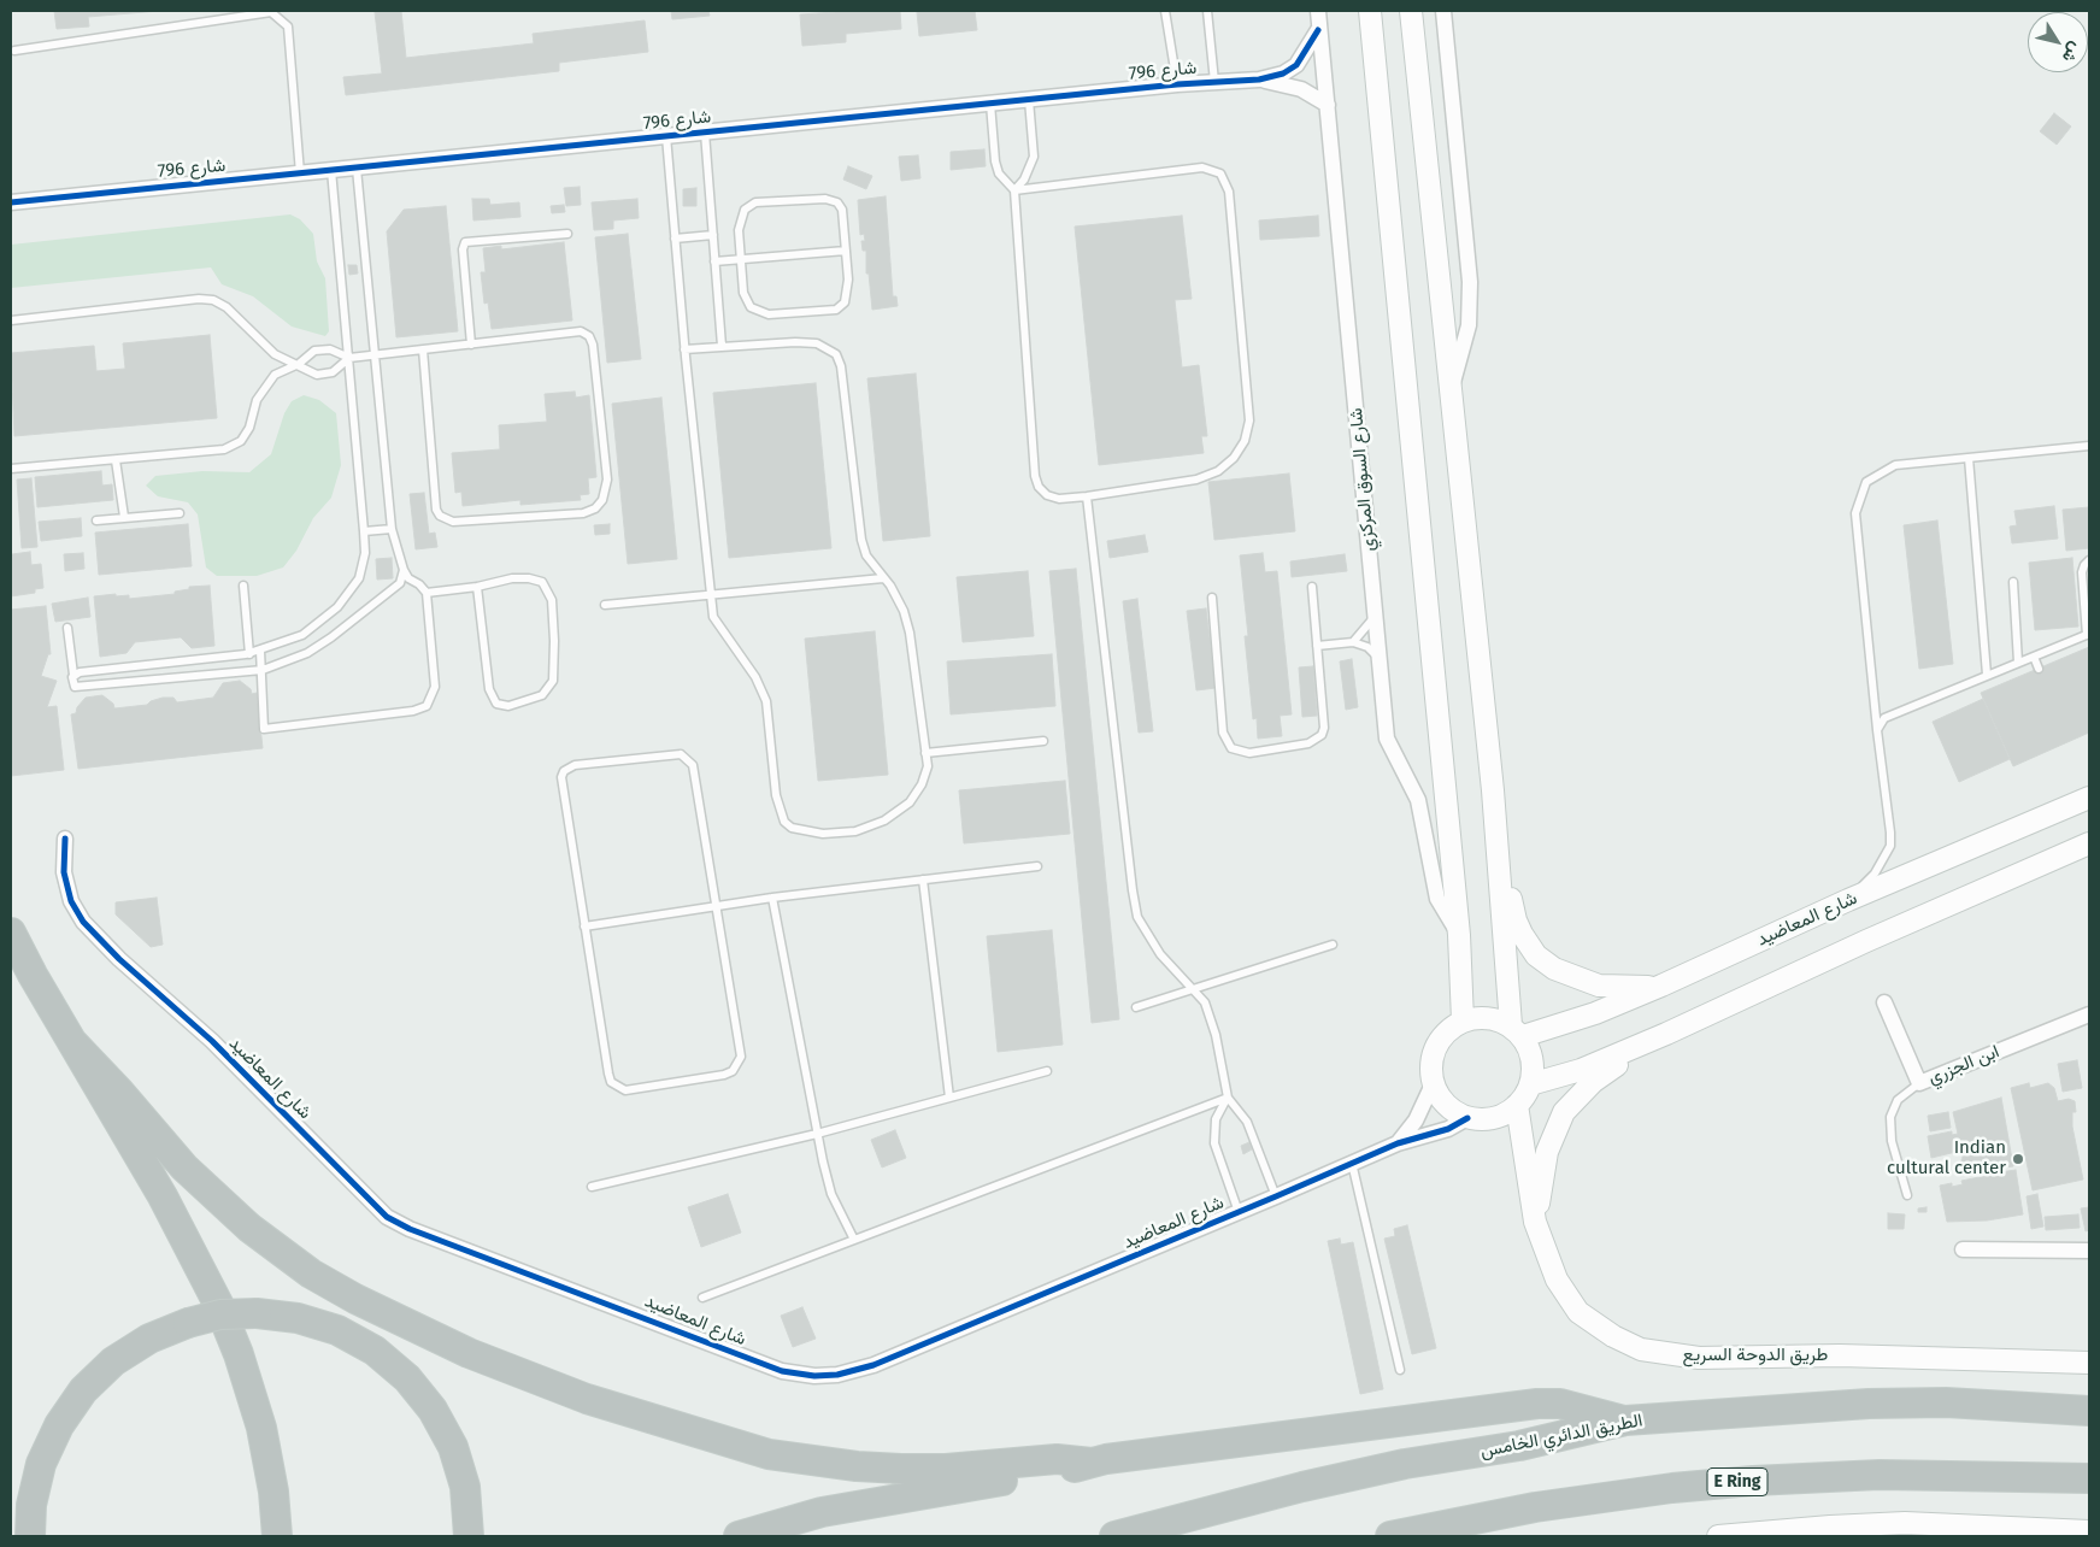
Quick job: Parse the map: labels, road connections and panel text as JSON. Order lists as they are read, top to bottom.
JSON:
{
  "streets": {
    "highway": ["الطريق الدائري الخامس", "E Ring"],
    "street": [
      "شارع 796",
      "شارع السوق المركزي",
      "شارع المعاضيد",
      "ابن الجزري",
      "طريق الدوحة السريع"
    ]
  },
  "crossings": [
    ["شارع 796", "شارع السوق المركزي"],
    ["شارع السوق المركزي", "شارع المعاضيد"],
    ["شارع السوق المركزي", "طريق الدوحة السريع"],
    ["شارع المعاضيد", "طريق الدوحة السريع"]
  ],
  "places": ["Indian cultural center"],
  "north": "bottom right"
}
